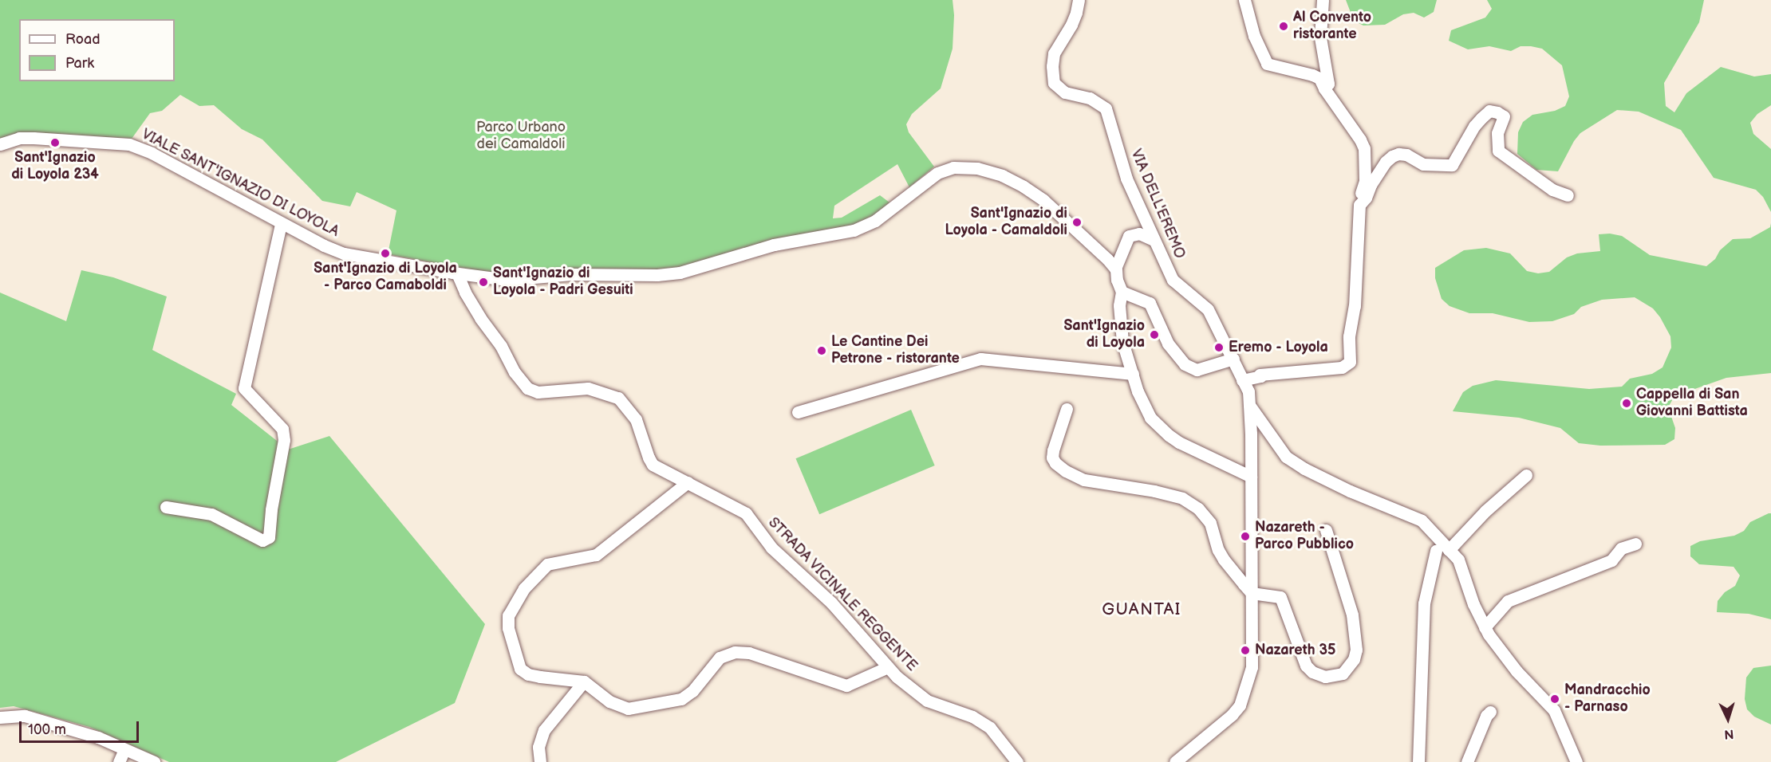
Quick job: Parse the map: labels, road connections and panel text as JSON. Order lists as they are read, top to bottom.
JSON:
{
  "streets": {
    "street": ["VIALE SANT'IGNAZIO DI LOYOLA", "VIA DELL'EREMO", "STRADA VICINALE REGGENTE"]
  },
  "crossings": [
    ["VIALE SANT'IGNAZIO DI LOYOLA", "STRADA VICINALE REGGENTE"]
  ],
  "districts": ["GUANTAI"],
  "parks": ["Parco Urbano dei Camaldoli"],
  "places": [
    "Al Convento ristorante",
    "Sant'Ignazio di Loyola 234",
    "Sant'Ignazio di Loyola - Camaldoli",
    "Sant'Ignazio di Loyola - Parco Camaboldi",
    "Sant'Ignazio di Loyola - Padri Gesuiti",
    "Sant'Ignazio di Loyola",
    "Eremo - Loyola",
    "Le Cantine Dei Petrone - ristorante",
    "Cappella di San Giovanni Battista",
    "Nazareth - Parco Pubblico",
    "Nazareth 35",
    "Mandracchio - Parnaso"
  ],
  "legend": ["Road", "Park"],
  "scale_bar": "100 m",
  "north": "bottom"
}
